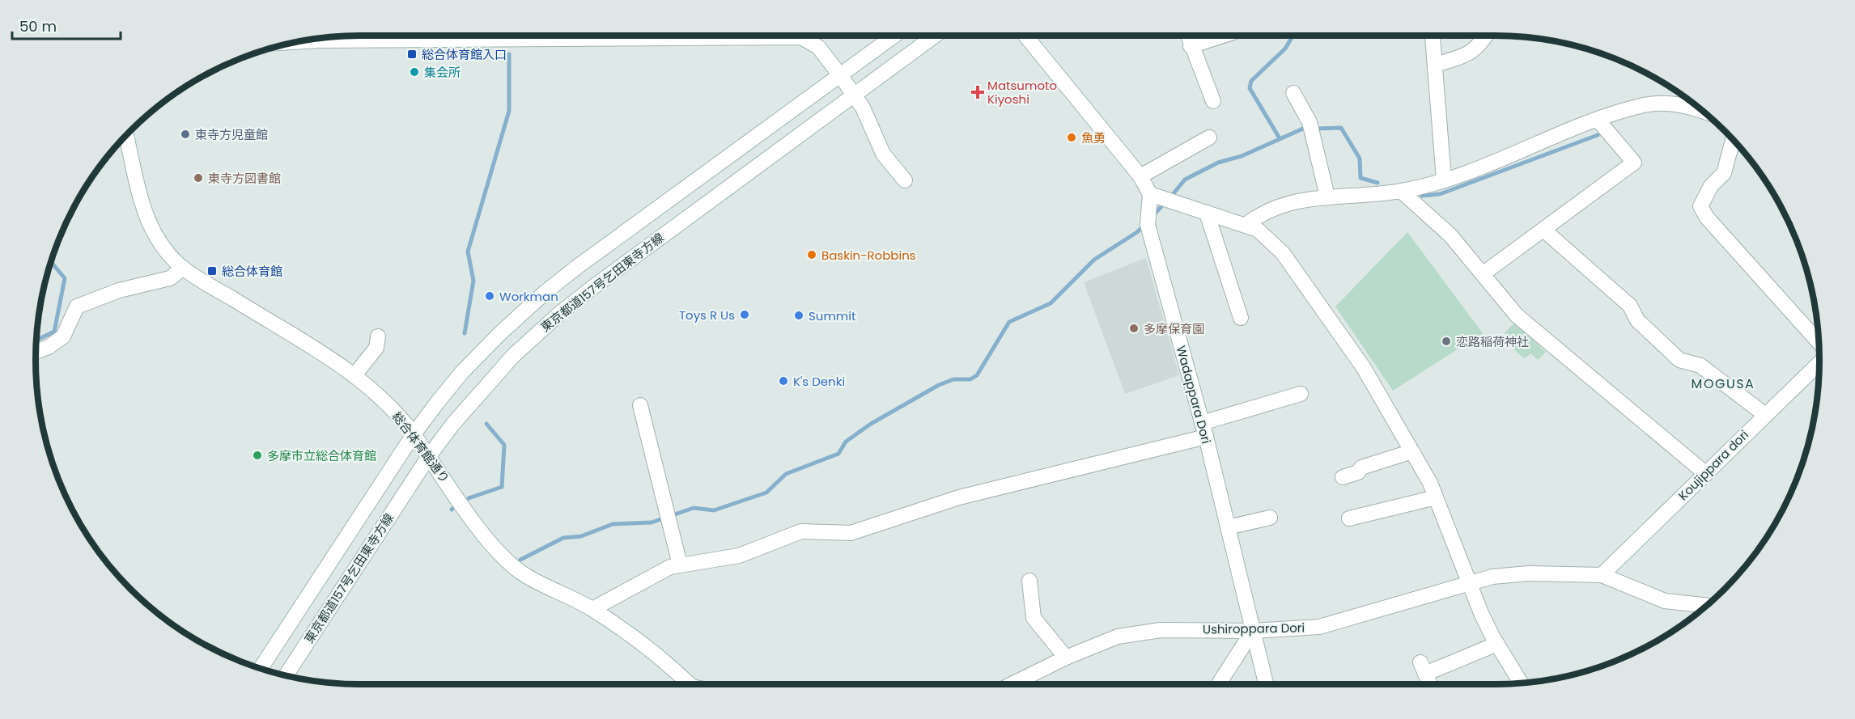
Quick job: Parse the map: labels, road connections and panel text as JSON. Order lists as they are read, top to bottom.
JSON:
{
  "streets": {
    "street": [
      "東京都道157号乞田東寺方線",
      "Wadappara Dori",
      "総合体育館通り",
      "Koujippara dori",
      "Ushiroppara Dori"
    ]
  },
  "crossings": [
    ["東京都道157号乞田東寺方線", "総合体育館通り"],
    ["Wadappara Dori", "Ushiroppara Dori"],
    ["Koujippara dori", "Ushiroppara Dori"]
  ],
  "districts": ["MOGUSA"],
  "places": {
    "transit": ["総合体育館入口", "総合体育館"],
    "other": [
      "集会所",
      "東寺方児童館",
      "魚勇",
      "東寺方図書館",
      "Baskin-Robbins",
      "Workman",
      "Toys R Us",
      "Summit",
      "多摩保育園",
      "恋路稲荷神社",
      "K's Denki",
      "多摩市立総合体育館"
    ],
    "health": ["Matsumoto Kiyoshi"]
  },
  "scale_bar": "50 m"
}
